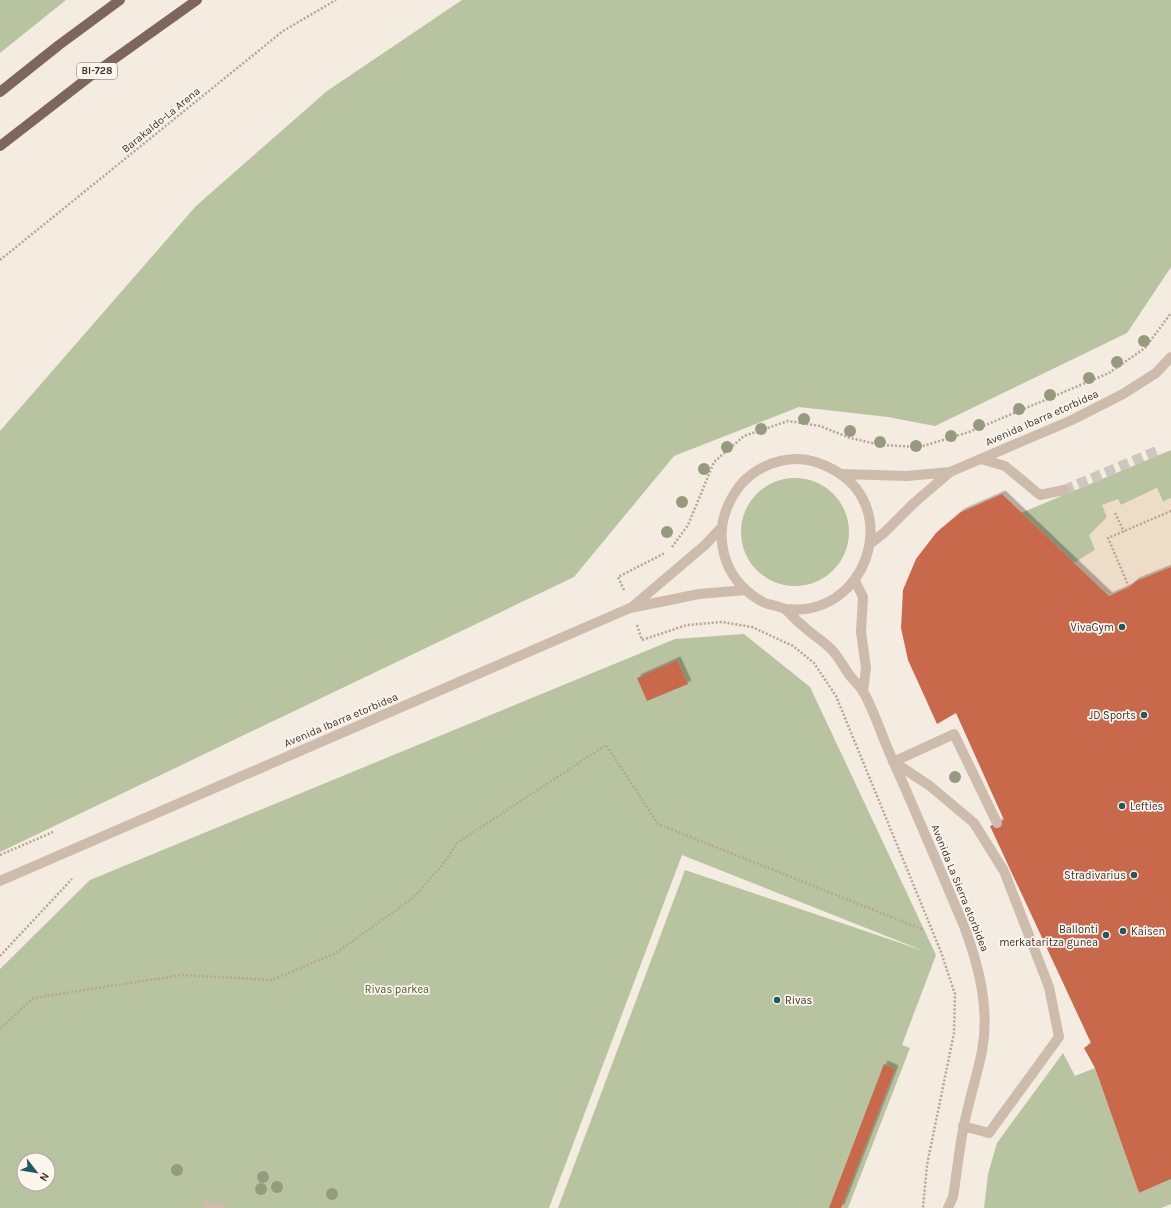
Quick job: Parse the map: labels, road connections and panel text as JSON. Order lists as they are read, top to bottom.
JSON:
{
  "streets": {
    "main road": ["BI-728"],
    "street": ["Avenida Ibarra etorbidea", "Avenida La Sierra etorbidea"],
    "path": ["Barakaldo-La Arena"]
  },
  "parks": ["Rivas parkea"],
  "places": [
    "VivaGym",
    "JD Sports",
    "Lefties",
    "Stradivarius",
    "Kaisen",
    "Ballonti merkataritza gunea",
    "Rivas"
  ],
  "north": "bottom right"
}
